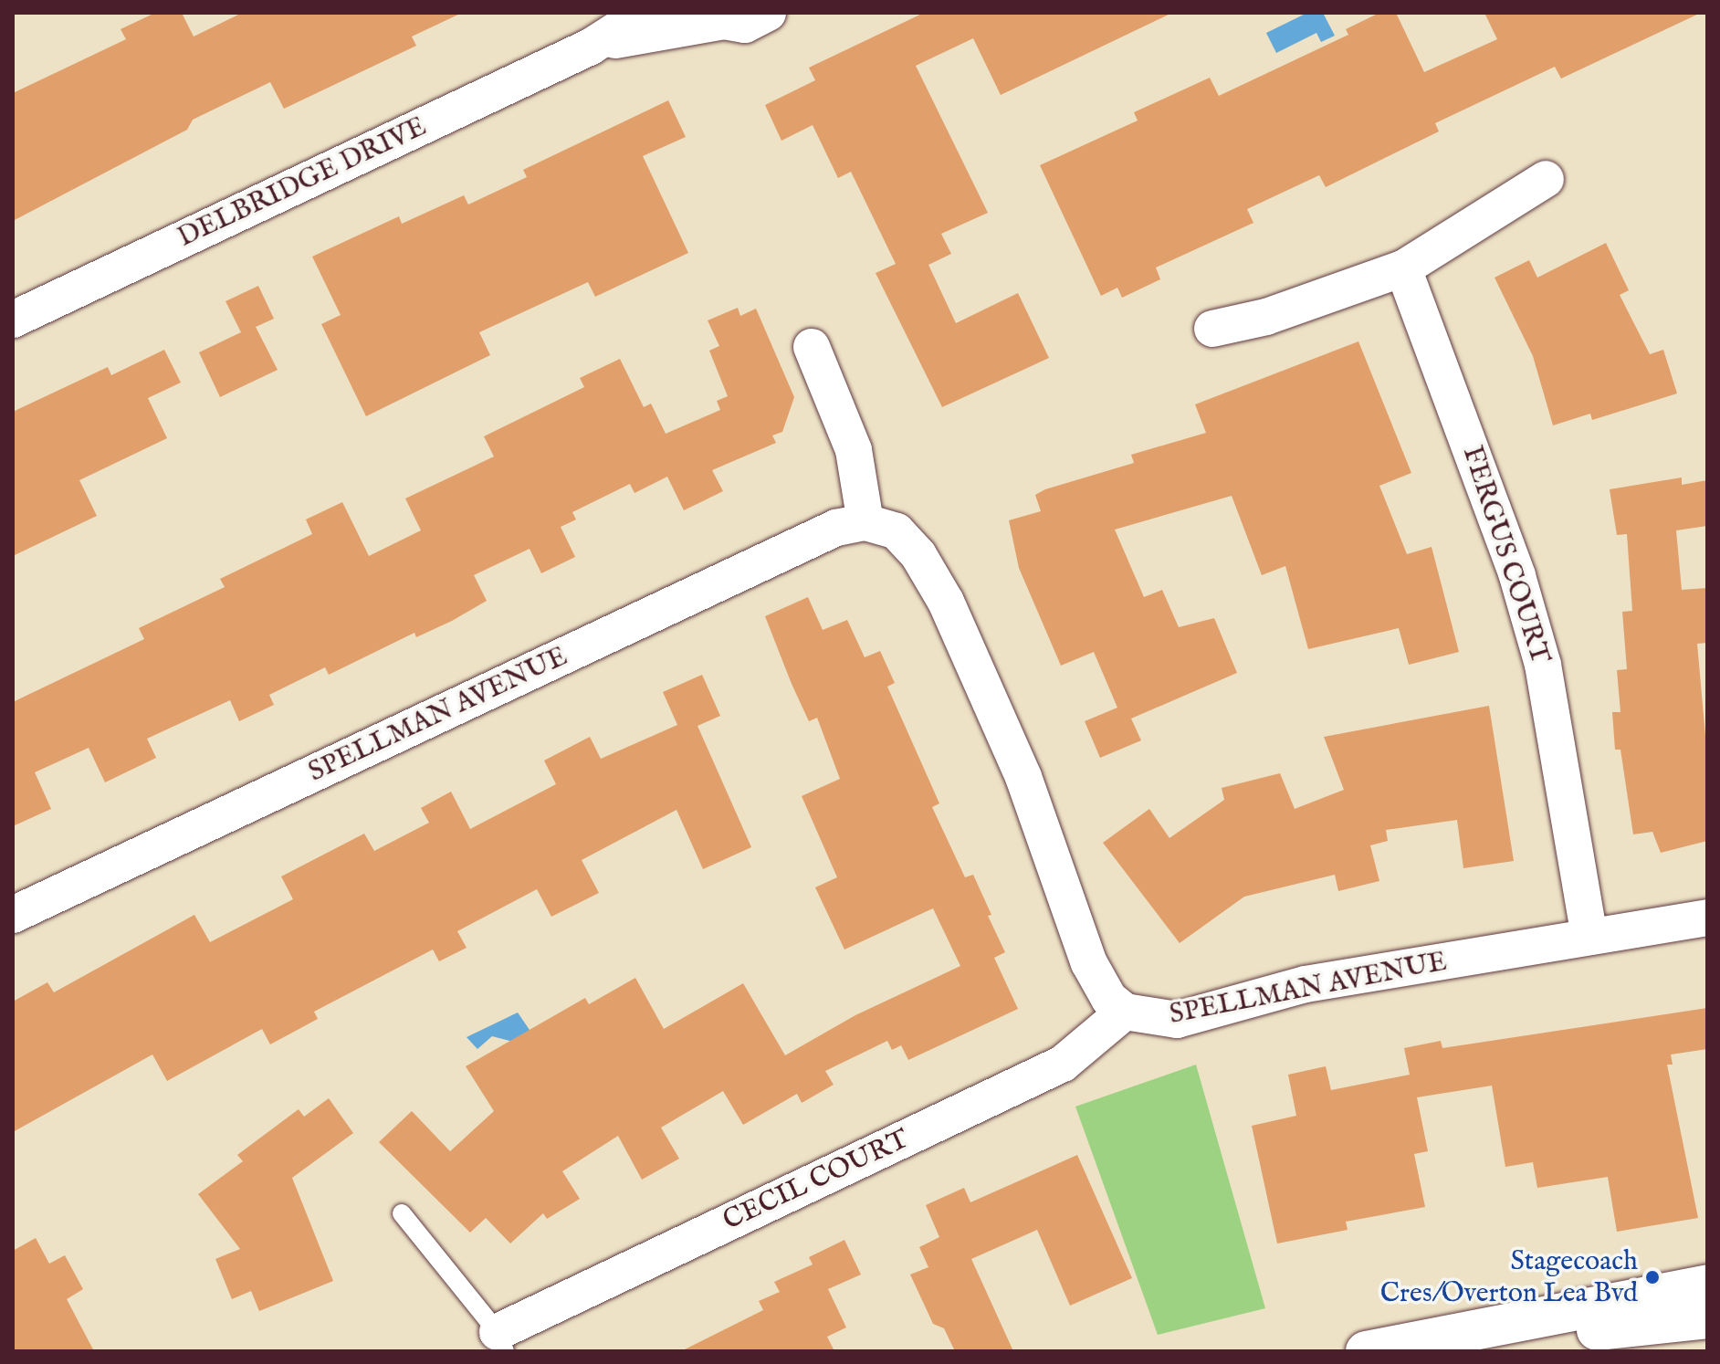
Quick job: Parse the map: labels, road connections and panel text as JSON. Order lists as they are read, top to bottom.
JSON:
{
  "streets": {
    "street": [
      "DELBRIDGE DRIVE",
      "FERGUS COURT",
      "SPELLMAN AVENUE",
      "CECIL COURT"
    ]
  },
  "crossings": [
    ["FERGUS COURT", "SPELLMAN AVENUE"],
    ["SPELLMAN AVENUE", "CECIL COURT"]
  ],
  "places": ["Stagecoach Cres/Overton Lea Bvd"]
}
